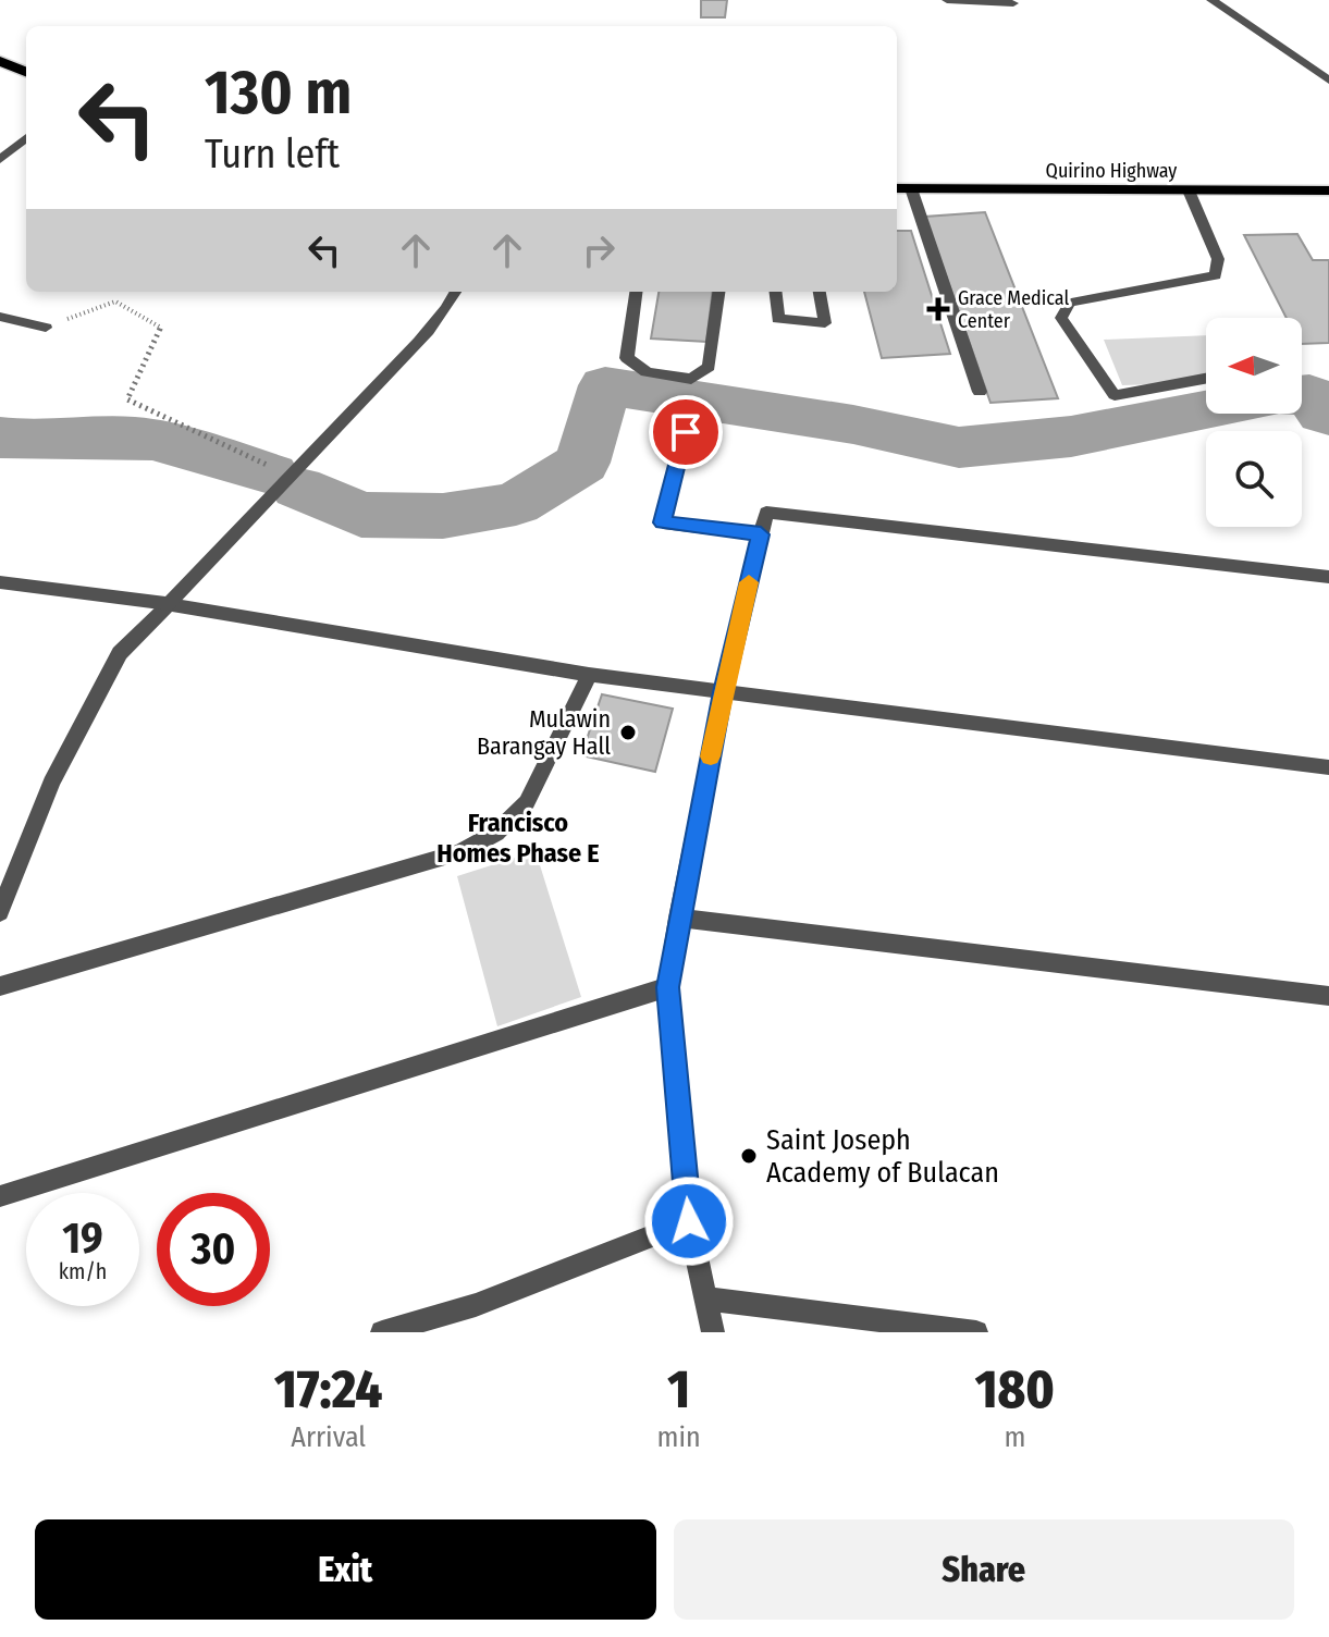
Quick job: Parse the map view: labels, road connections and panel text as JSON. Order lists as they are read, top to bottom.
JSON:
{
  "streets": {
    "main road": ["Quirino Highway"]
  },
  "districts": ["Francisco Homes Phase E"],
  "places": {
    "health": ["Grace Medical Center"],
    "other": ["Mulawin Barangay Hall", "Saint Joseph Academy of Bulacan"]
  },
  "north": "left",
  "page": {
    "turn": ["130 m", "Turn left"],
    "speed": "19 km/h",
    "limit": "30",
    "eta": [
      "17:24",
      "Arrival",
      "1",
      "min",
      "180",
      "m"
    ],
    "buttons": ["Exit", "Share"]
  }
}
